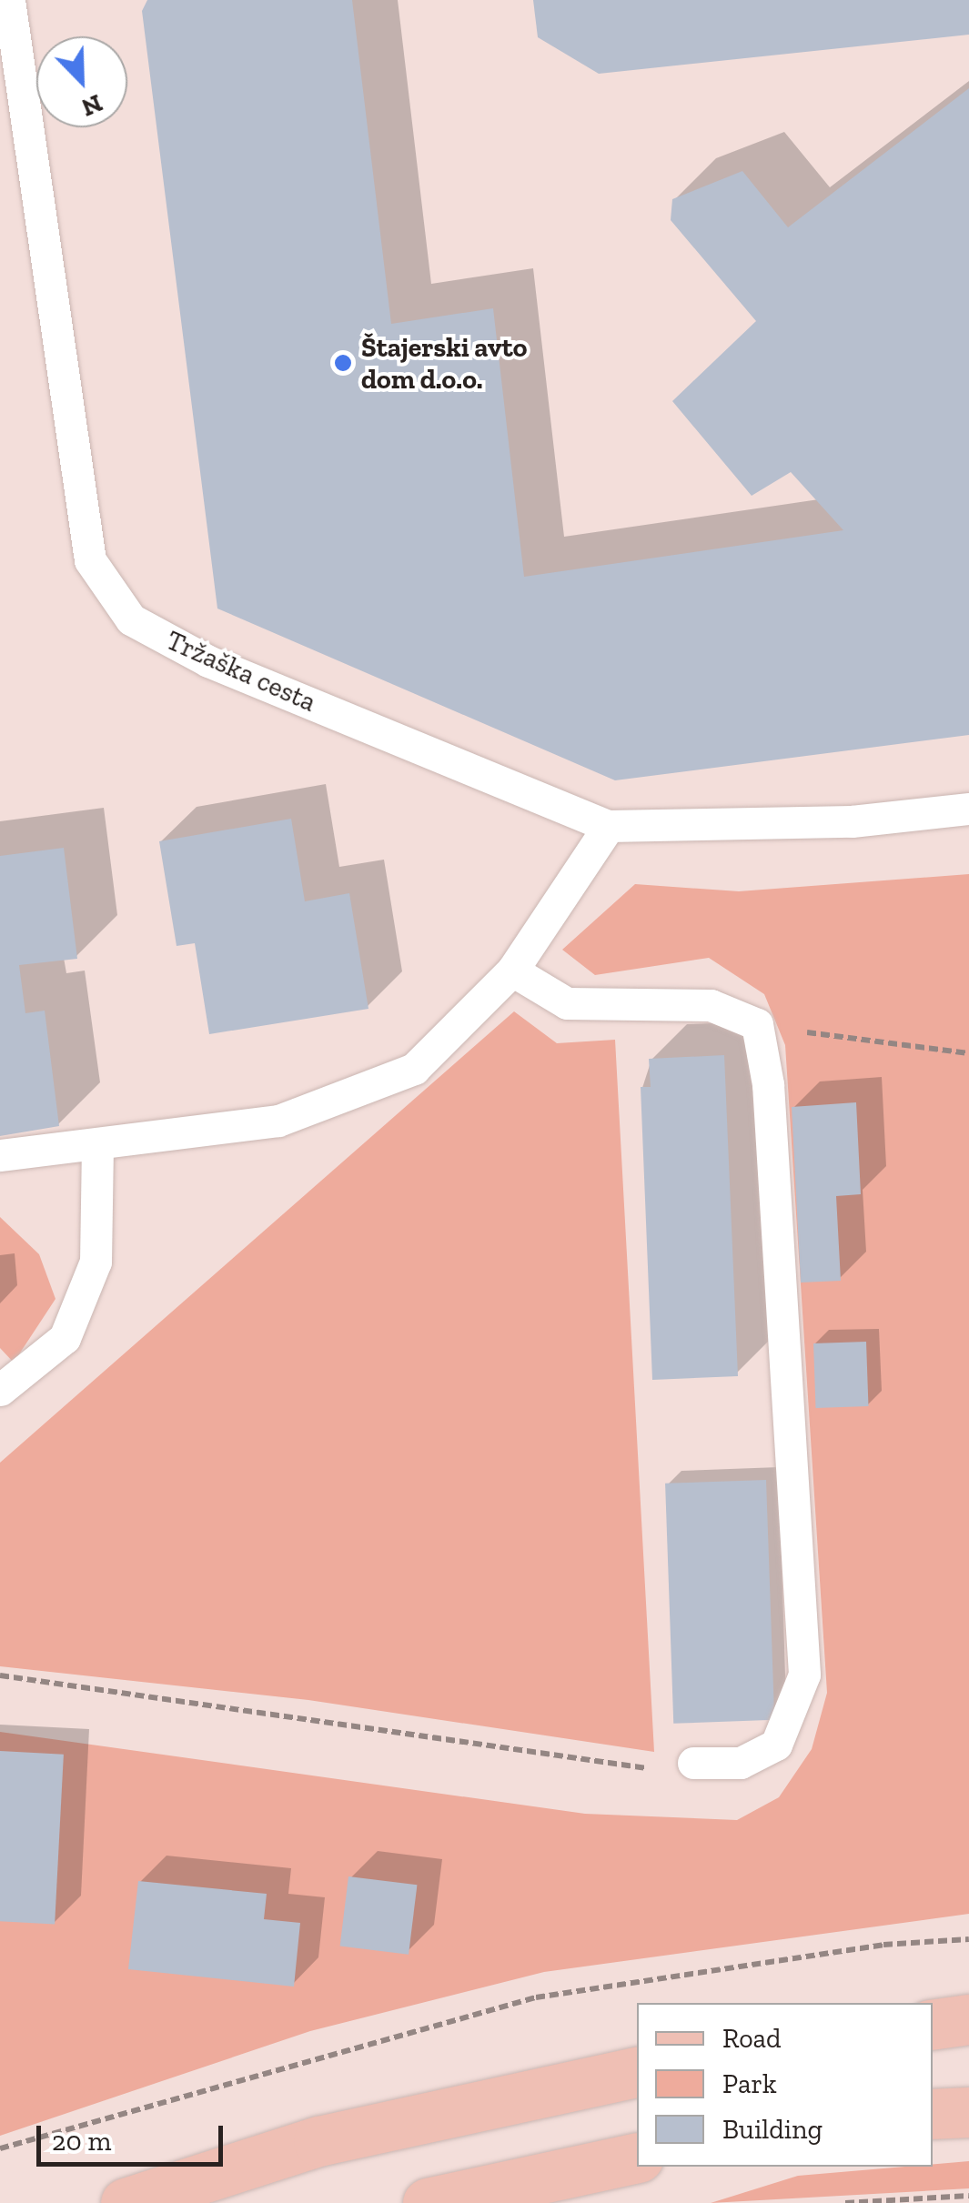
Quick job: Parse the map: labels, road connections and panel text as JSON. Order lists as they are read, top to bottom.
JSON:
{
  "streets": {
    "lane": ["Tržaška cesta"]
  },
  "places": ["Štajerski avto dom d.o.o."],
  "legend": ["Road", "Park", "Building"],
  "scale_bar": "20 m",
  "north": "bottom right"
}
